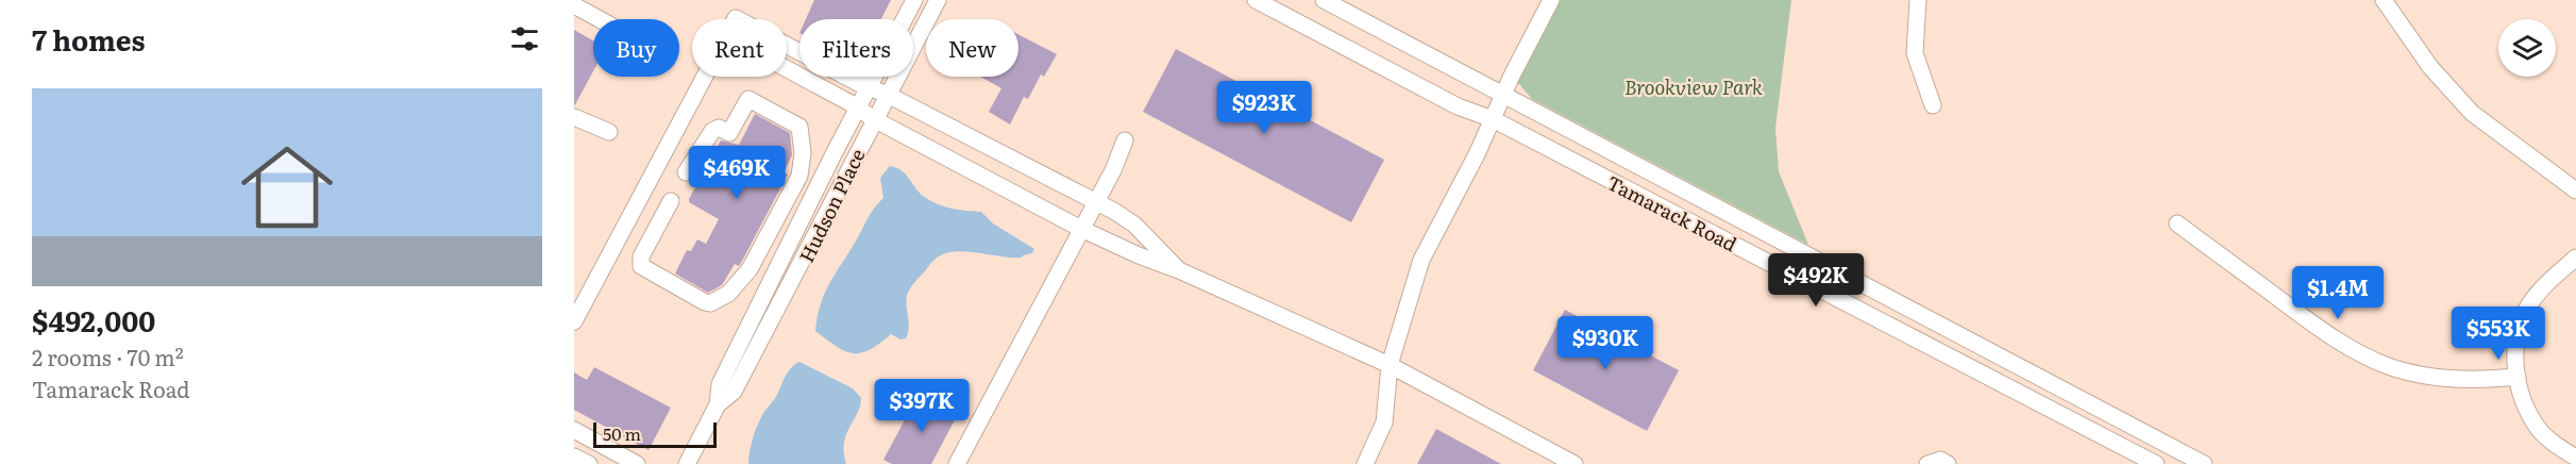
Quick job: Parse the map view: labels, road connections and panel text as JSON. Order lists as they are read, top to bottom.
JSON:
{
  "streets": {
    "street": ["Hudson Place", "Tamarack Road"]
  },
  "parks": ["Brookview Park"],
  "scale_bar": "50 m",
  "page": {
    "heading": "7 homes",
    "chip": [
      "Buy",
      "Rent",
      "Filters",
      "New"
    ],
    "list": [
      {
        "name": "$492,000",
        "note": "2 rooms · 70 m² · Tamarack Road"
      }
    ],
    "price": [
      "$923K",
      "$469K",
      "$492K",
      "$1.4M",
      "$553K",
      "$930K",
      "$397K"
    ],
    "scale": "50 m"
  }
}
